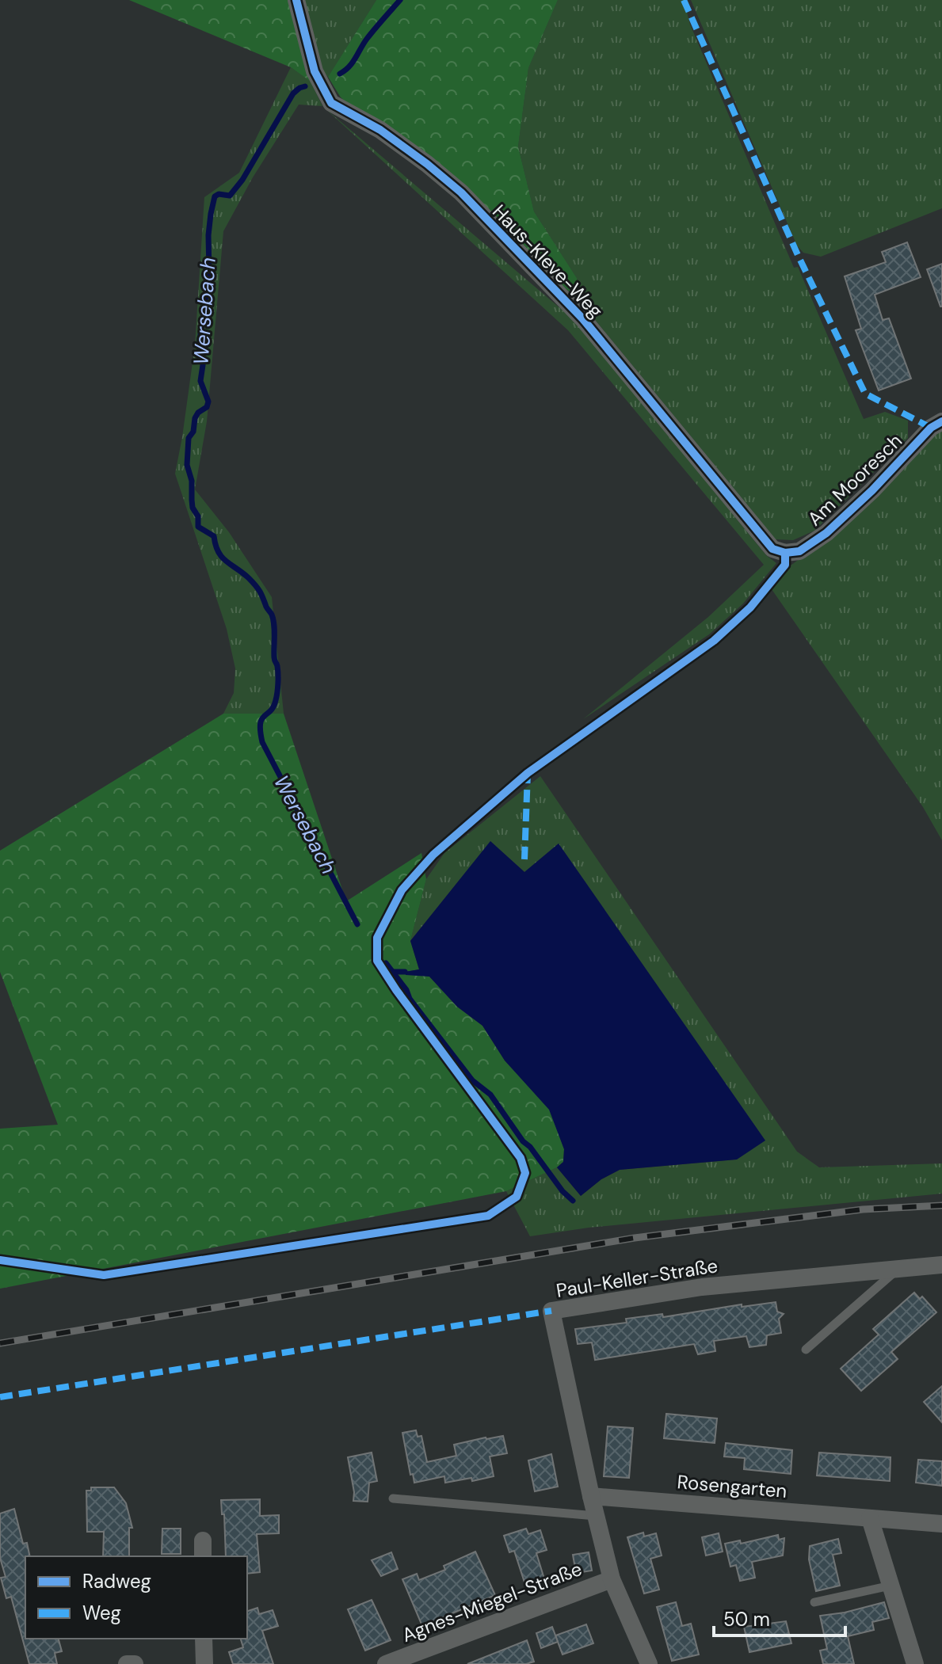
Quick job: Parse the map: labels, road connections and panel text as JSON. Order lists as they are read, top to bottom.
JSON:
{
  "streets": {
    "street": [
      "Haus-Kleve-Weg",
      "Am Mooresch",
      "Paul-Keller-Straße",
      "Rosengarten",
      "Agnes-Miegel-Straße"
    ]
  },
  "crossings": [
    ["Haus-Kleve-Weg", "Am Mooresch"],
    ["Paul-Keller-Straße", "Rosengarten"],
    ["Paul-Keller-Straße", "Agnes-Miegel-Straße"]
  ],
  "water": ["Wersebach"],
  "legend": ["Radweg", "Weg"],
  "scale_bar": "50 m"
}
